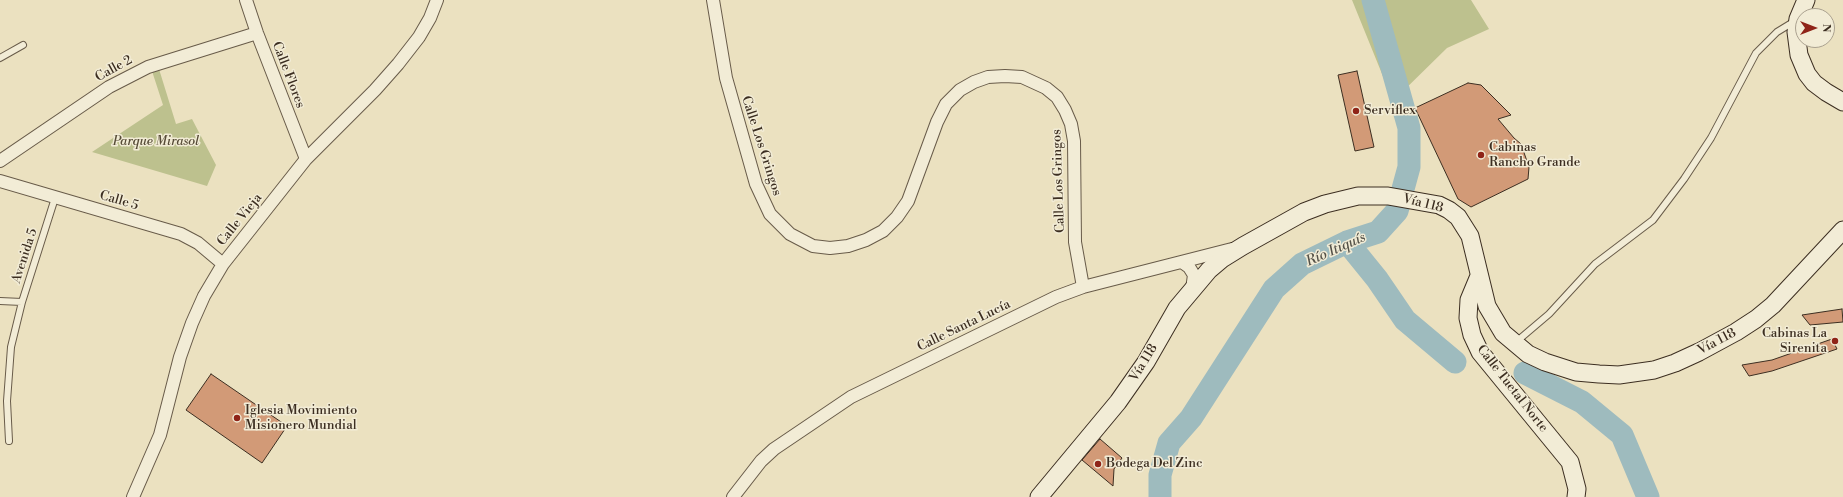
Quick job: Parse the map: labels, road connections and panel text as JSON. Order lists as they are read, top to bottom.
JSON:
{
  "streets": {
    "main road": ["Vía 118", "Calle Tuetal Norte"],
    "street": [
      "Calle 2",
      "Calle Flores",
      "Calle Los Gringos",
      "Calle 5",
      "Calle Vieja",
      "Calle Santa Lucía"
    ],
    "lane": ["Avenida 5"]
  },
  "crossings": [
    ["Calle 2", "Calle Flores"],
    ["Calle Flores", "Calle Vieja"],
    ["Calle Los Gringos", "Calle Santa Lucía"],
    ["Calle 5", "Calle Vieja"],
    ["Calle 5", "Avenida 5"],
    ["Vía 118", "Calle Santa Lucía"],
    ["Vía 118", "Calle Tuetal Norte"]
  ],
  "water": ["Río Itiquís"],
  "parks": ["Parque Mirasol"],
  "places": [
    "Serviflex",
    "Cabinas Rancho Grande",
    "Cabinas La Sirenita",
    "Iglesia Movimiento Misionero Mundial",
    "Bodega Del Zinc"
  ],
  "north": "right"
}
